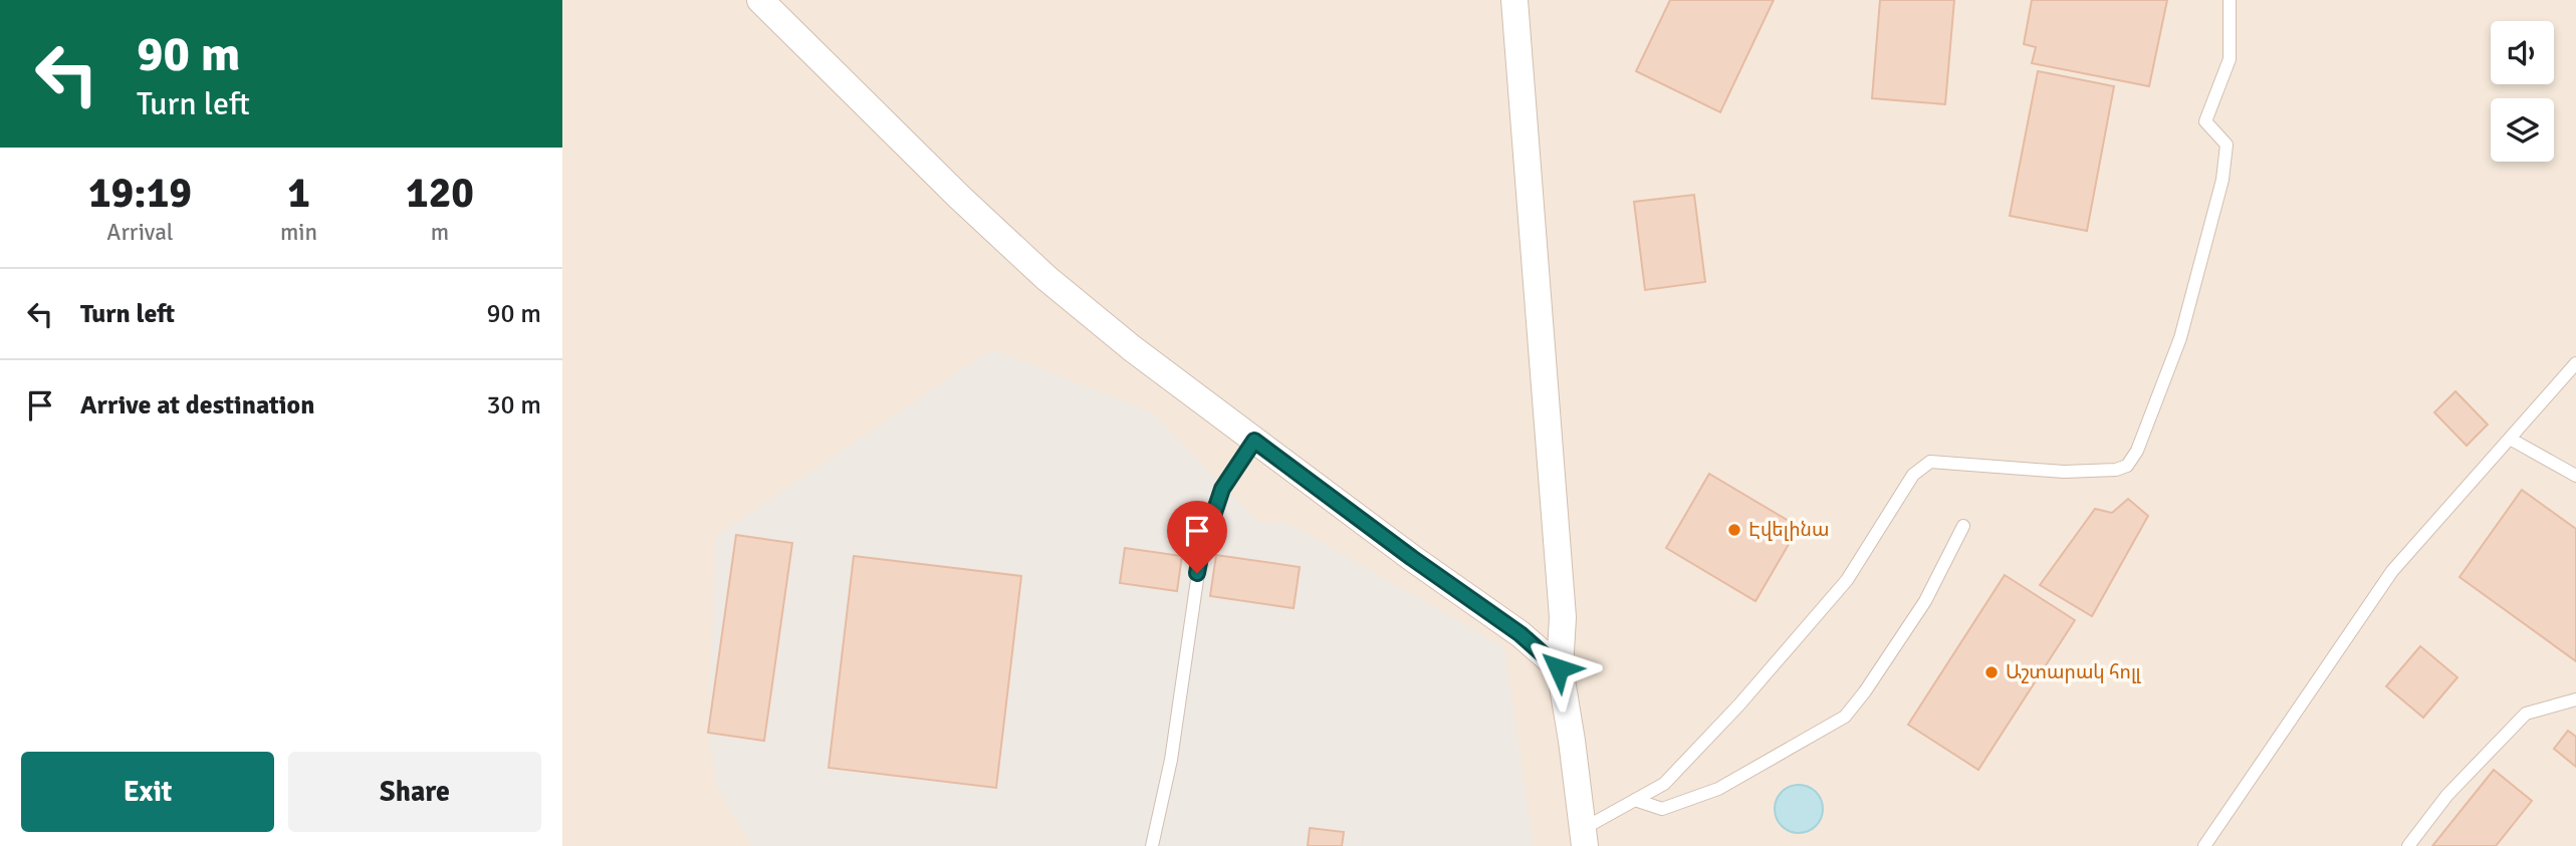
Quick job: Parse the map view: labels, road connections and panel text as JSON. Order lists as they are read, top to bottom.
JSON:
{
  "places": ["Էվելինա", "Աշտարակ հոլլ"],
  "page": {
    "turn": ["90 m", "Turn left"],
    "eta": [
      "19:19",
      "Arrival",
      "1",
      "min",
      "120",
      "m"
    ],
    "list": [
      {
        "name": "Turn left",
        "value": "90 m"
      },
      {
        "name": "Arrive at destination",
        "value": "30 m"
      }
    ],
    "buttons": ["Exit", "Share"]
  }
}
